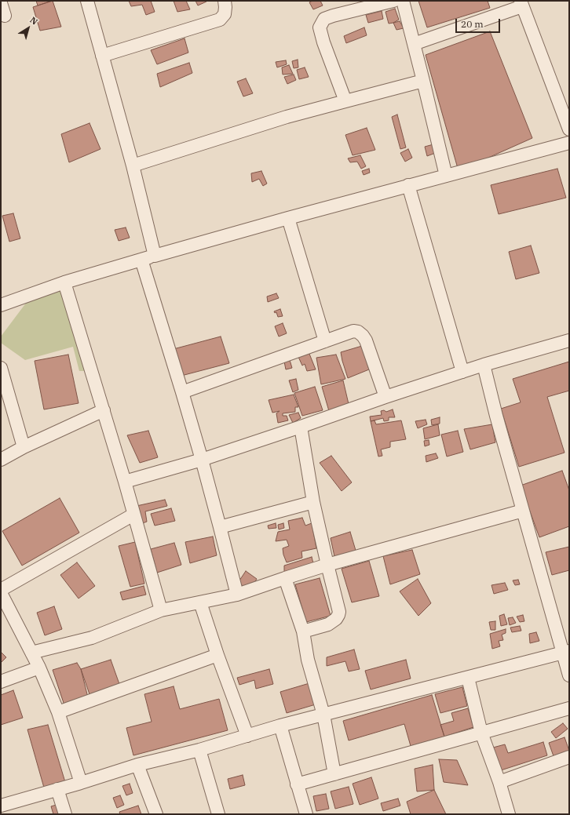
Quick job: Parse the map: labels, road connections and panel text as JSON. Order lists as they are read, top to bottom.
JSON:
{
  "scale_bar": "20 m",
  "north": "top right"
}
